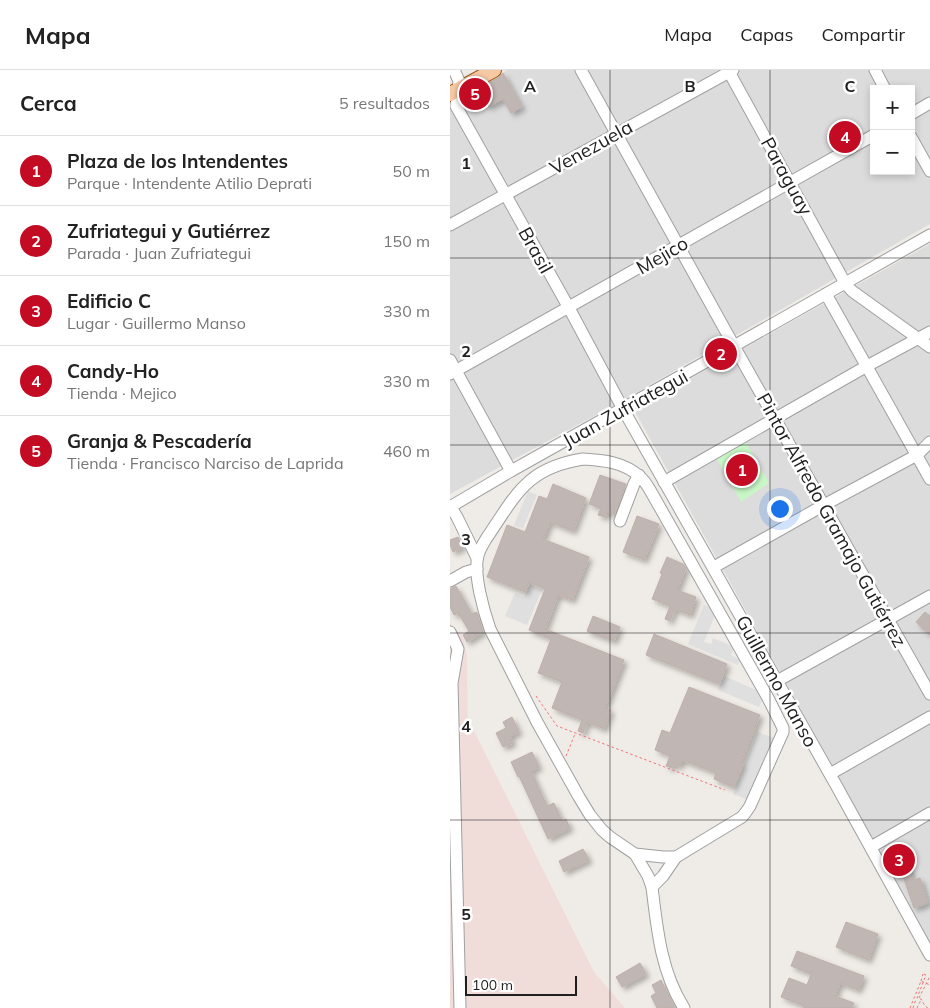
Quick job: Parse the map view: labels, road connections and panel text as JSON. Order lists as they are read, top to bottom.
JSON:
{
  "streets": {
    "street": [
      "Venezuela",
      "Paraguay",
      "Brasil",
      "Mejico",
      "Juan Zufriategui",
      "Pintor Alfredo Gramajo Gutiérrez",
      "Guillermo Manso"
    ]
  },
  "crossings": [
    ["Venezuela", "Paraguay"],
    ["Venezuela", "Brasil"],
    ["Venezuela", "Pintor Alfredo Gramajo Gutiérrez"],
    ["Paraguay", "Mejico"],
    ["Paraguay", "Juan Zufriategui"],
    ["Brasil", "Mejico"],
    ["Brasil", "Juan Zufriategui"],
    ["Brasil", "Guillermo Manso"],
    ["Mejico", "Pintor Alfredo Gramajo Gutiérrez"],
    ["Juan Zufriategui", "Pintor Alfredo Gramajo Gutiérrez"],
    ["Juan Zufriategui", "Guillermo Manso"]
  ],
  "scale_bar": "100 m",
  "page": {
    "header": "Mapa",
    "nav": ["Mapa", "Capas", "Compartir"],
    "heading": ["Cerca", "5 resultados"],
    "pins": [
      "5",
      "4",
      "2",
      "1",
      "3"
    ],
    "map_buttons": ["+", "−"],
    "list": [
      {
        "mark": "1",
        "name": "Plaza de los Intendentes",
        "note": "Parque · Intendente Atilio Deprati",
        "value": "50 m"
      },
      {
        "mark": "2",
        "name": "Zufriategui y Gutiérrez",
        "note": "Parada · Juan Zufriategui",
        "value": "150 m"
      },
      {
        "mark": "3",
        "name": "Edificio C",
        "note": "Lugar · Guillermo Manso",
        "value": "330 m"
      },
      {
        "mark": "4",
        "name": "Candy-Ho",
        "note": "Tienda · Mejico",
        "value": "330 m"
      },
      {
        "mark": "5",
        "name": "Granja & Pescadería",
        "note": "Tienda · Francisco Narciso de Laprida",
        "value": "460 m"
      }
    ],
    "scale": "100 m"
  },
  "grid": {
    "columns": ["A", "B", "C"],
    "rows": [
      "1",
      "2",
      "3",
      "4",
      "5"
    ]
  }
}
